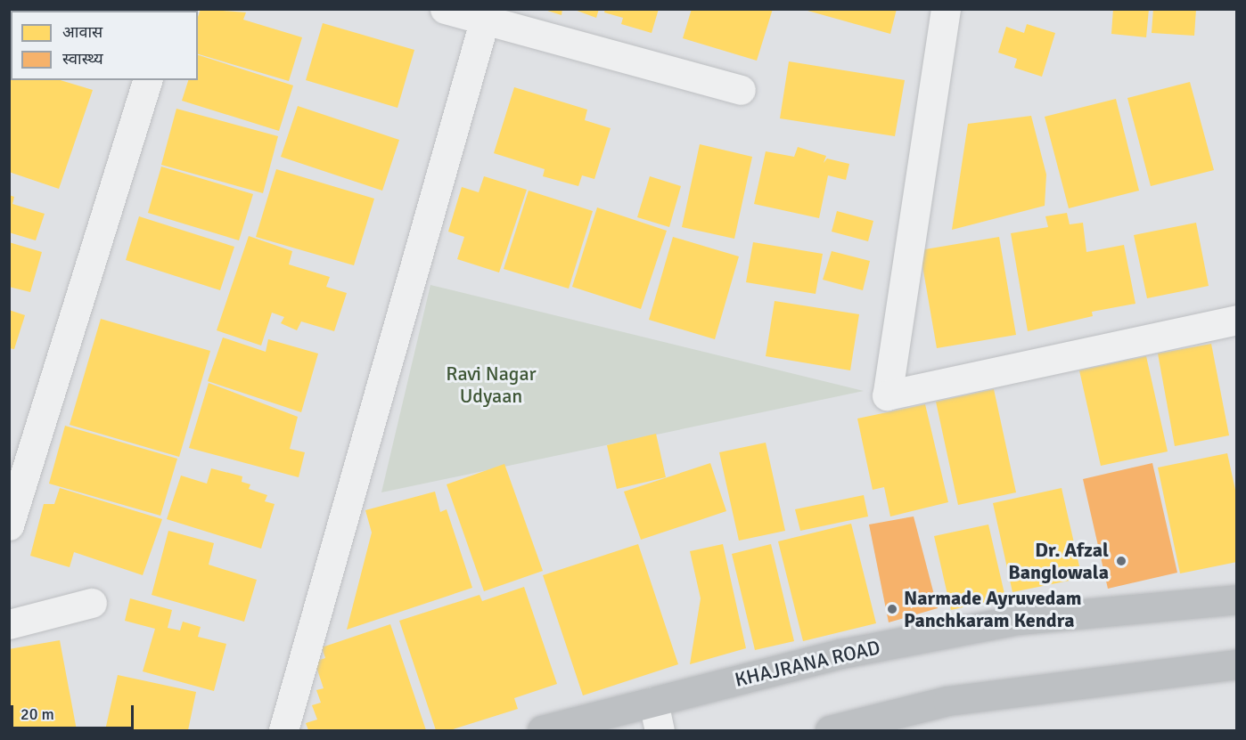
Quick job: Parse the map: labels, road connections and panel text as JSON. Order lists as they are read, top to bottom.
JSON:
{
  "streets": {
    "main road": ["KHAJRANA ROAD"]
  },
  "parks": ["Ravi Nagar Udyaan"],
  "places": ["Dr. Afzal Banglowala", "Narmade Ayruvedam Panchkaram Kendra"],
  "legend": ["आवास", "स्वास्थ्य"],
  "scale_bar": "20 m"
}
